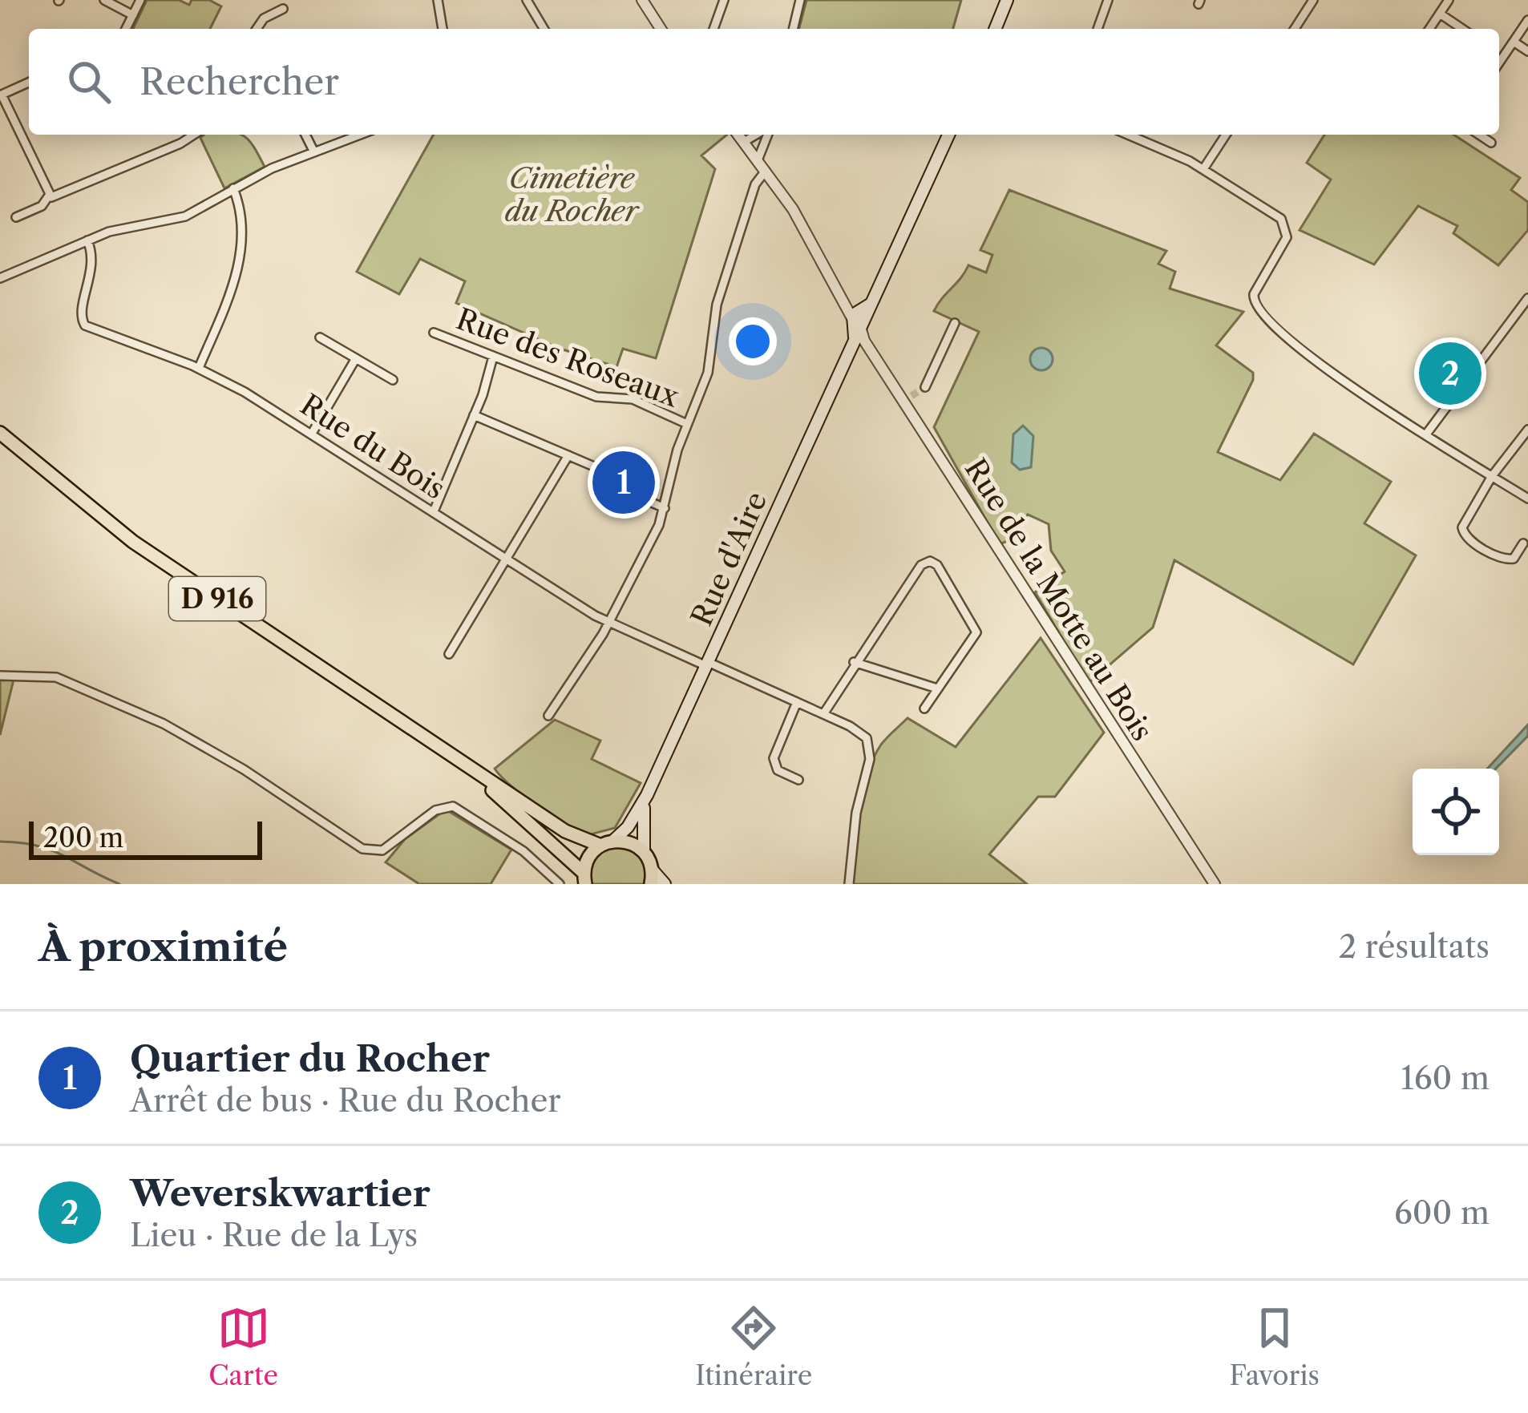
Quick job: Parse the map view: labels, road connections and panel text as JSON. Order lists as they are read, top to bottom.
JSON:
{
  "streets": {
    "main road": ["Rue d'Aire", "D 916"],
    "street": ["Rue des Roseaux", "Rue du Bois", "Rue de la Motte au Bois"]
  },
  "crossings": [
    ["Rue du Bois", "Rue d'Aire"],
    ["Rue d'Aire", "Rue de la Motte au Bois"]
  ],
  "parks": ["Cimetière du Rocher"],
  "scale_bar": "200 m",
  "page": {
    "search": "Rechercher",
    "pins": ["2", "1"],
    "scale": "200 m",
    "heading": ["À proximité", "2 résultats"],
    "list": [
      {
        "mark": "1",
        "name": "Quartier du Rocher",
        "note": "Arrêt de bus · Rue du Rocher",
        "value": "160 m"
      },
      {
        "mark": "2",
        "name": "Weverskwartier",
        "note": "Lieu · Rue de la Lys",
        "value": "600 m"
      }
    ],
    "nav": ["Carte", "Itinéraire", "Favoris"]
  }
}
